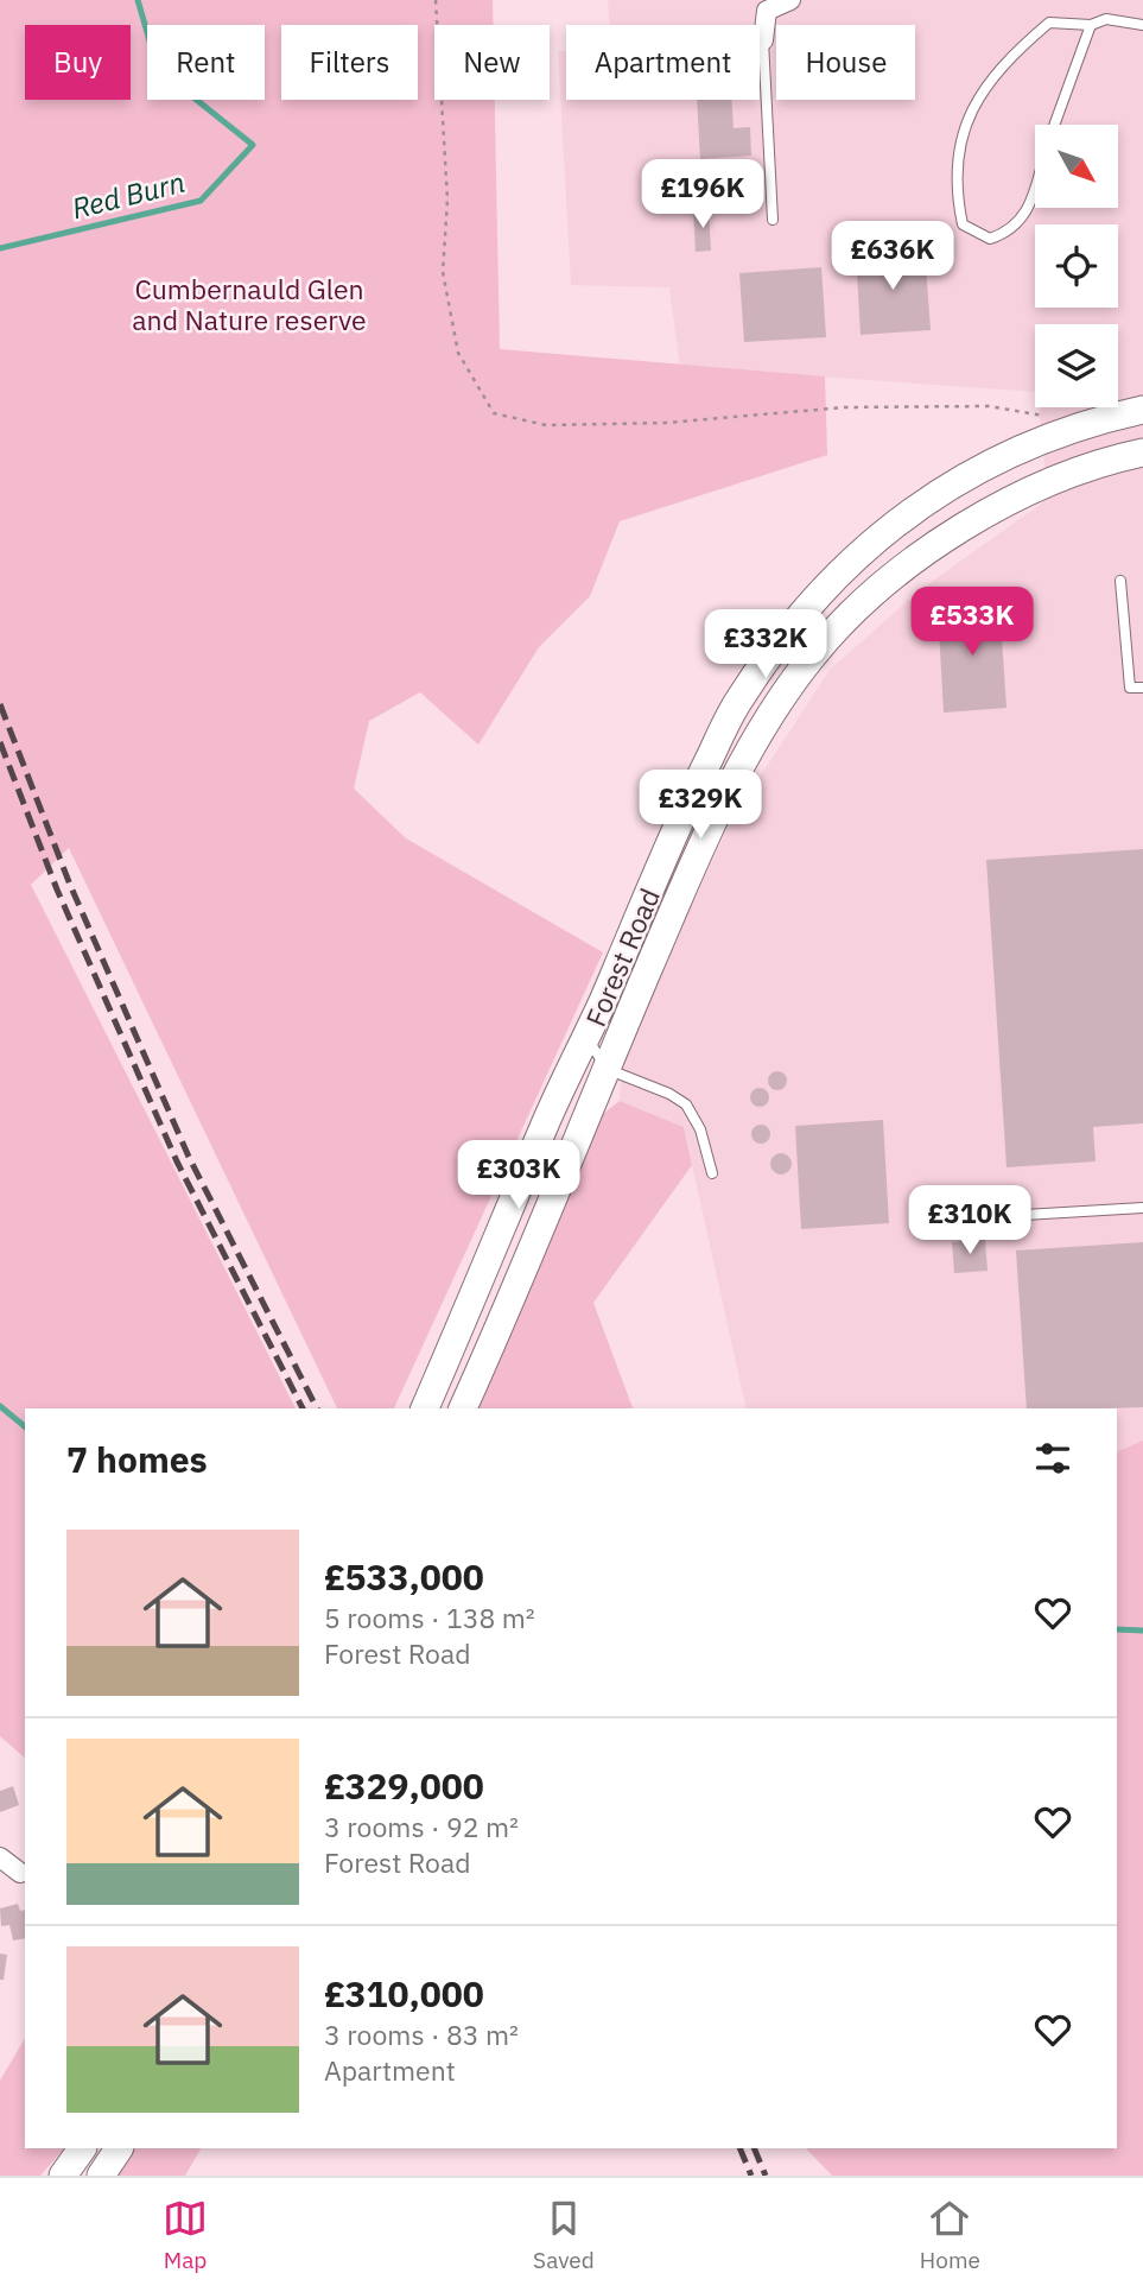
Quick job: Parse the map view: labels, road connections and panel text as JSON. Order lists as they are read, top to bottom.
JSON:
{
  "streets": {
    "street": ["Forest Road"]
  },
  "water": ["Red Burn"],
  "parks": ["Cumbernauld Glen and Nature reserve"],
  "north": "bottom right",
  "page": {
    "chip": [
      "Buy",
      "Rent",
      "Filters",
      "New",
      "Apartment",
      "House"
    ],
    "price": [
      "£196K",
      "£636K",
      "£533K",
      "£332K",
      "£329K",
      "£303K",
      "£310K"
    ],
    "heading": "7 homes",
    "list": [
      {
        "name": "£533,000",
        "note": "5 rooms · 138 m² · Forest Road"
      },
      {
        "name": "£329,000",
        "note": "3 rooms · 92 m² · Forest Road"
      },
      {
        "name": "£310,000",
        "note": "3 rooms · 83 m² · Apartment"
      }
    ],
    "tabs": ["Map", "Saved", "Home"]
  }
}
